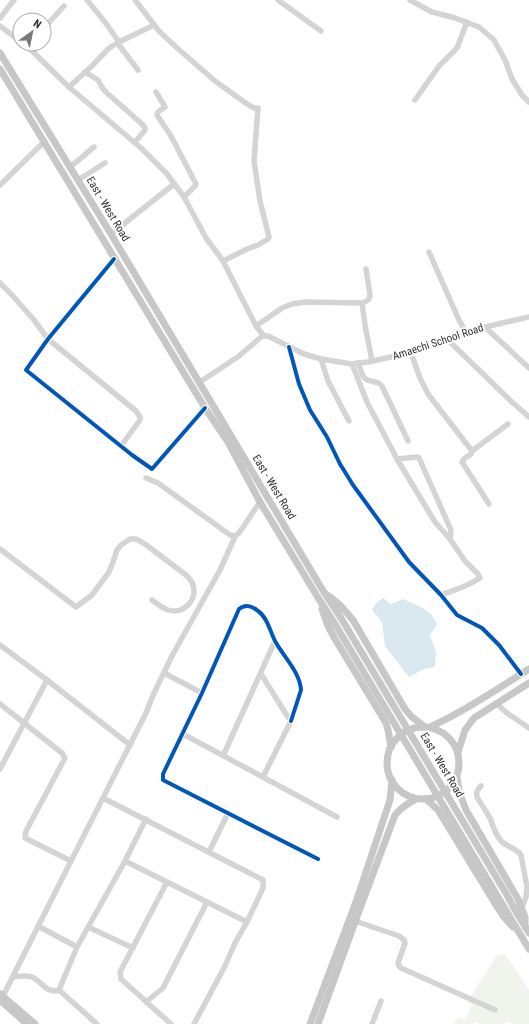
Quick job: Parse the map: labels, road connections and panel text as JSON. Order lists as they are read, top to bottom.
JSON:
{
  "streets": {
    "main road": ["East - West Road"],
    "street": ["Amaechi School Road"]
  },
  "north": "top right"
}
